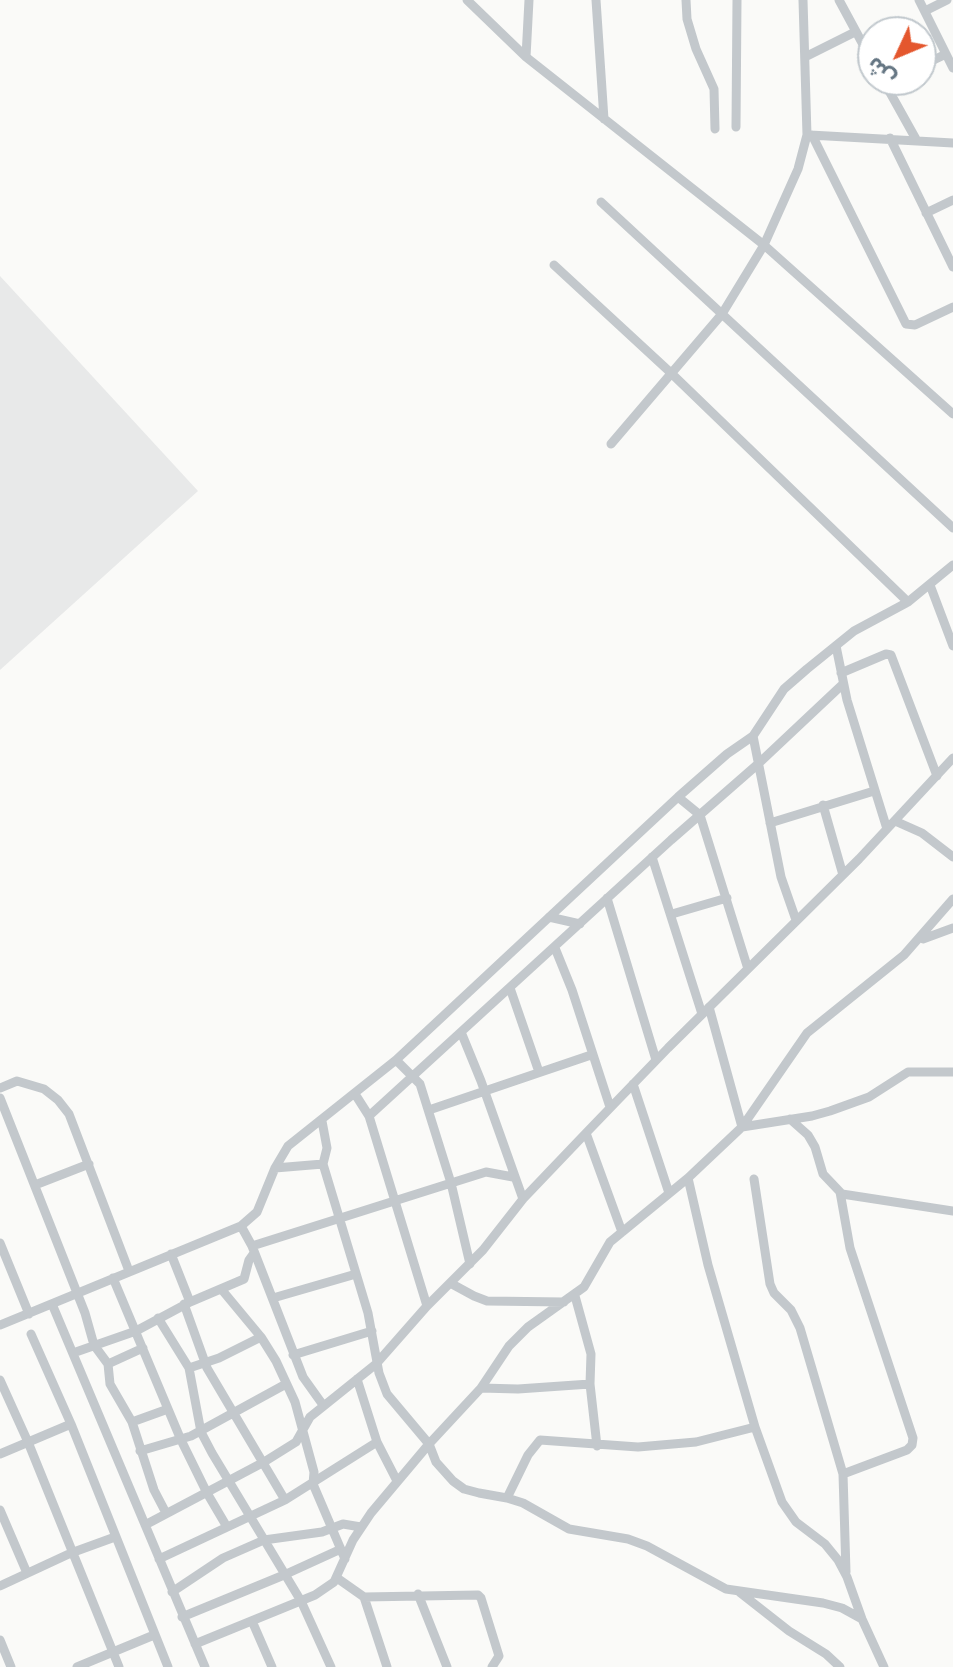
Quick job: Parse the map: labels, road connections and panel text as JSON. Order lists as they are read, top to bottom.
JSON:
{
  "north": "bottom left"
}
